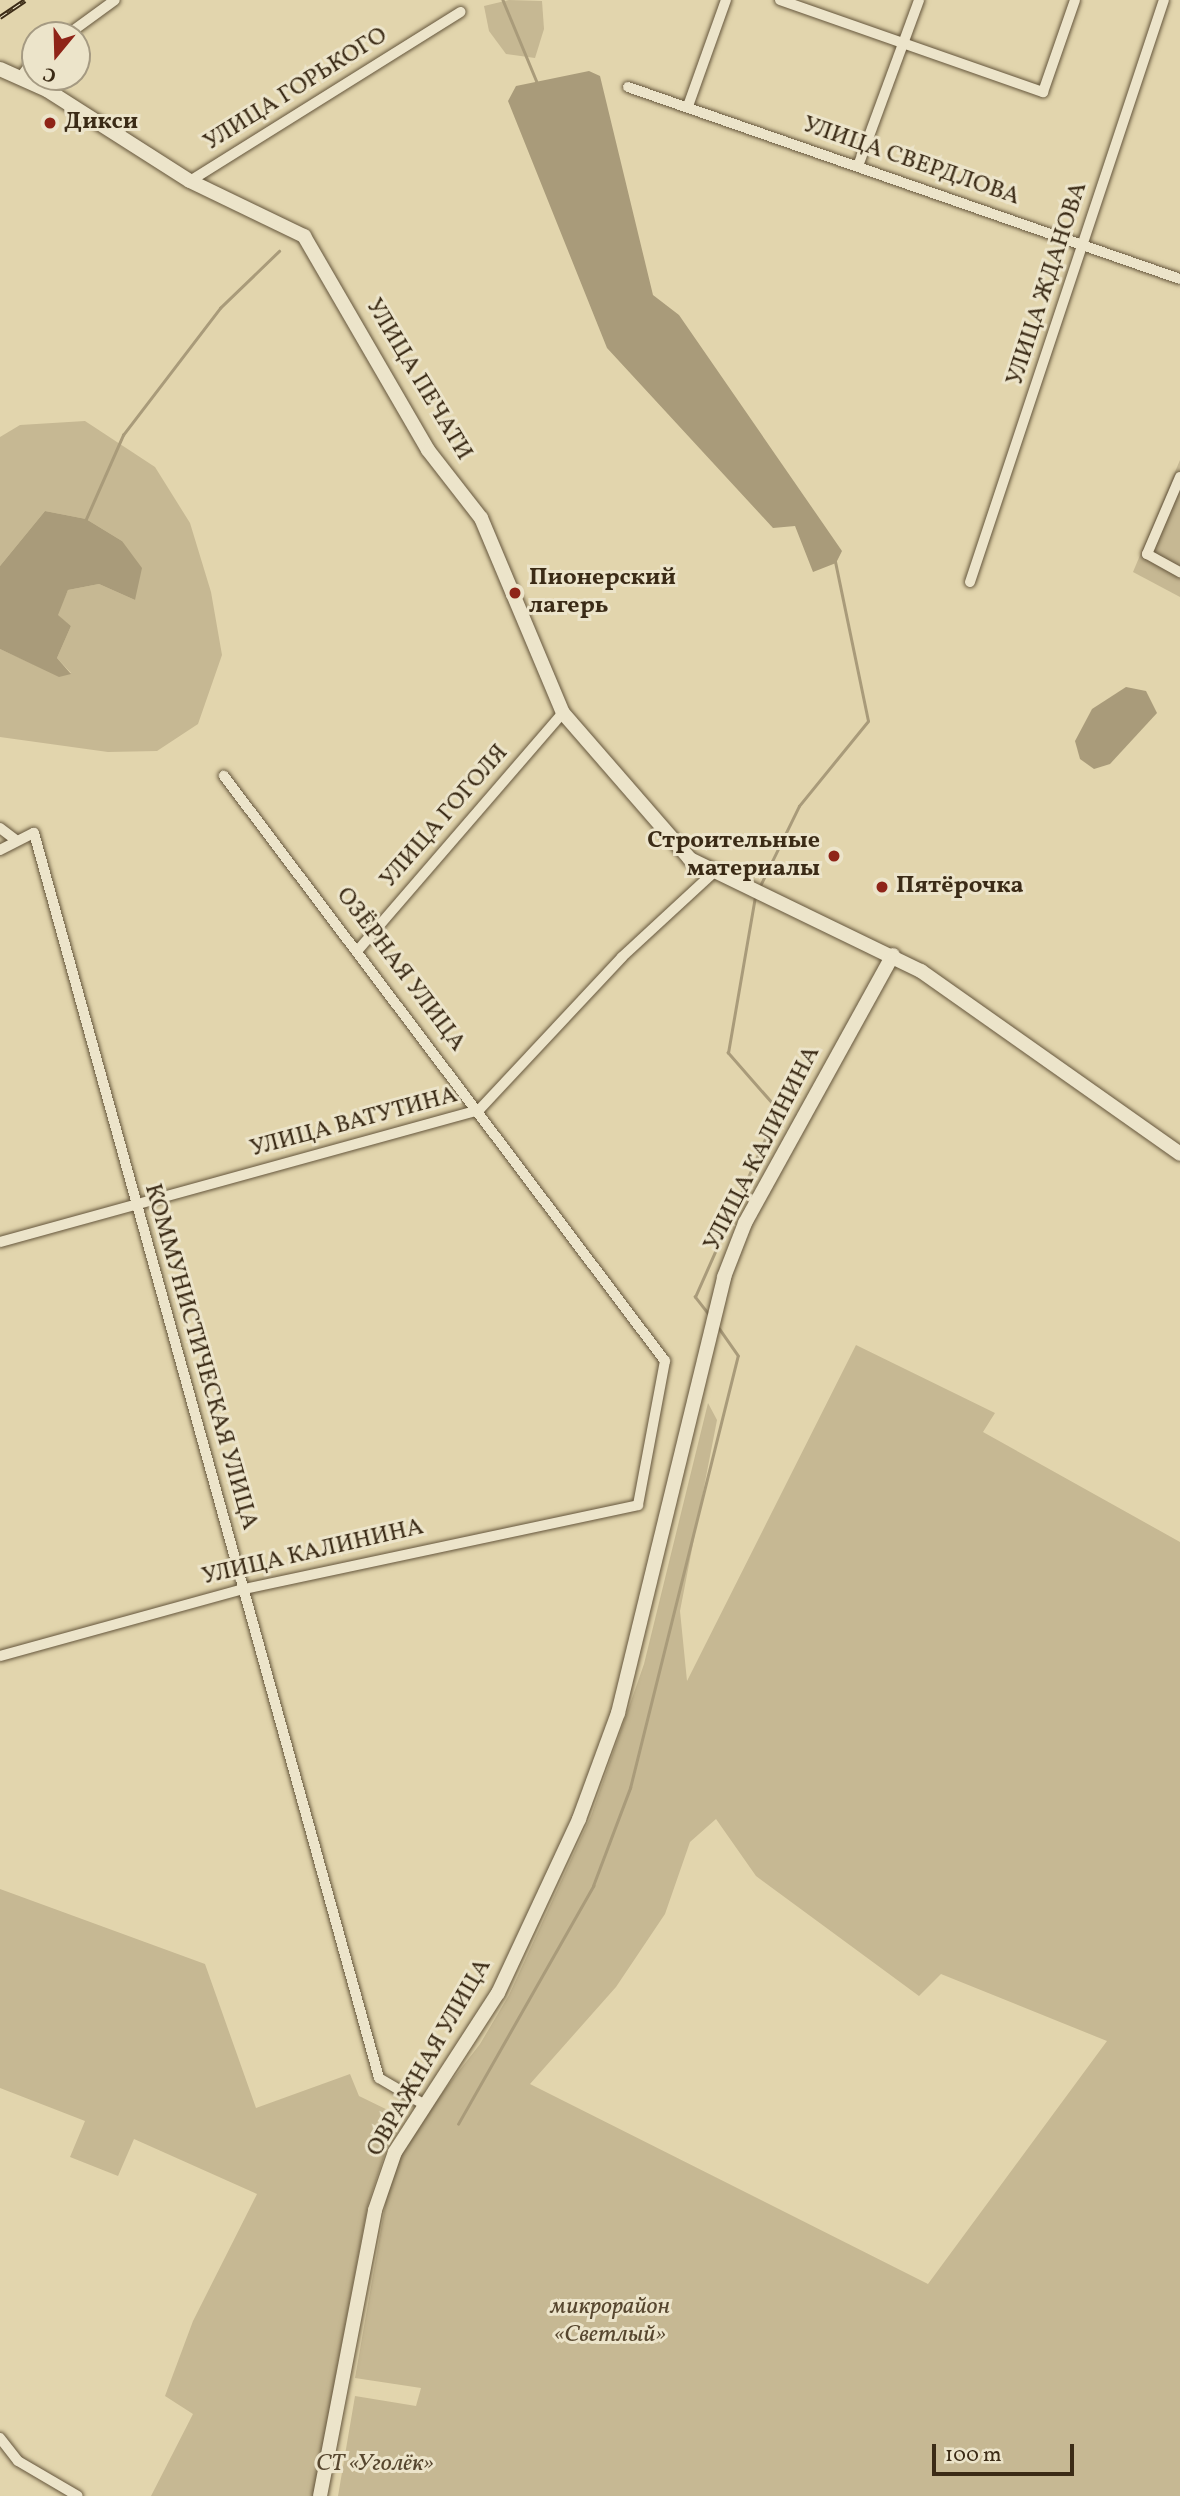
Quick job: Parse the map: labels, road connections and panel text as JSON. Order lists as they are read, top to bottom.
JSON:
{
  "streets": {
    "street": [
      "УЛИЦА ГОРЬКОГО",
      "УЛИЦА СВЕРДЛОВА",
      "УЛИЦА ЖДАНОВА",
      "УЛИЦА ПЕЧАТИ",
      "УЛИЦА ГОГОЛЯ",
      "ОЗЁРНАЯ УЛИЦА",
      "УЛИЦА ВАТУТИНА",
      "УЛИЦА КАЛИНИНА",
      "КОММУНИСТИЧЕСКАЯ УЛИЦА",
      "ОВРАЖНАЯ УЛИЦА"
    ]
  },
  "crossings": [
    ["УЛИЦА ГОРЬКОГО", "УЛИЦА ПЕЧАТИ"],
    ["УЛИЦА СВЕРДЛОВА", "УЛИЦА ЖДАНОВА"],
    ["УЛИЦА ПЕЧАТИ", "УЛИЦА ГОГОЛЯ"],
    ["УЛИЦА ПЕЧАТИ", "УЛИЦА ВАТУТИНА"],
    ["УЛИЦА ПЕЧАТИ", "УЛИЦА КАЛИНИНА"],
    ["УЛИЦА ГОГОЛЯ", "ОЗЁРНАЯ УЛИЦА"],
    ["ОЗЁРНАЯ УЛИЦА", "УЛИЦА ВАТУТИНА"],
    ["ОЗЁРНАЯ УЛИЦА", "УЛИЦА КАЛИНИНА"],
    ["УЛИЦА ВАТУТИНА", "КОММУНИСТИЧЕСКАЯ УЛИЦА"],
    ["УЛИЦА КАЛИНИНА", "КОММУНИСТИЧЕСКАЯ УЛИЦА"],
    ["УЛИЦА КАЛИНИНА", "ОВРАЖНАЯ УЛИЦА"],
    ["КОММУНИСТИЧЕСКАЯ УЛИЦА", "ОВРАЖНАЯ УЛИЦА"]
  ],
  "parks": ["микрорайон «Светлый»", "СТ «Уголёк»"],
  "places": [
    "Дикси",
    "Пионерский лагерь",
    "Строительные материалы",
    "Пятёрочка"
  ],
  "scale_bar": "100 m",
  "north": "bottom"
}
